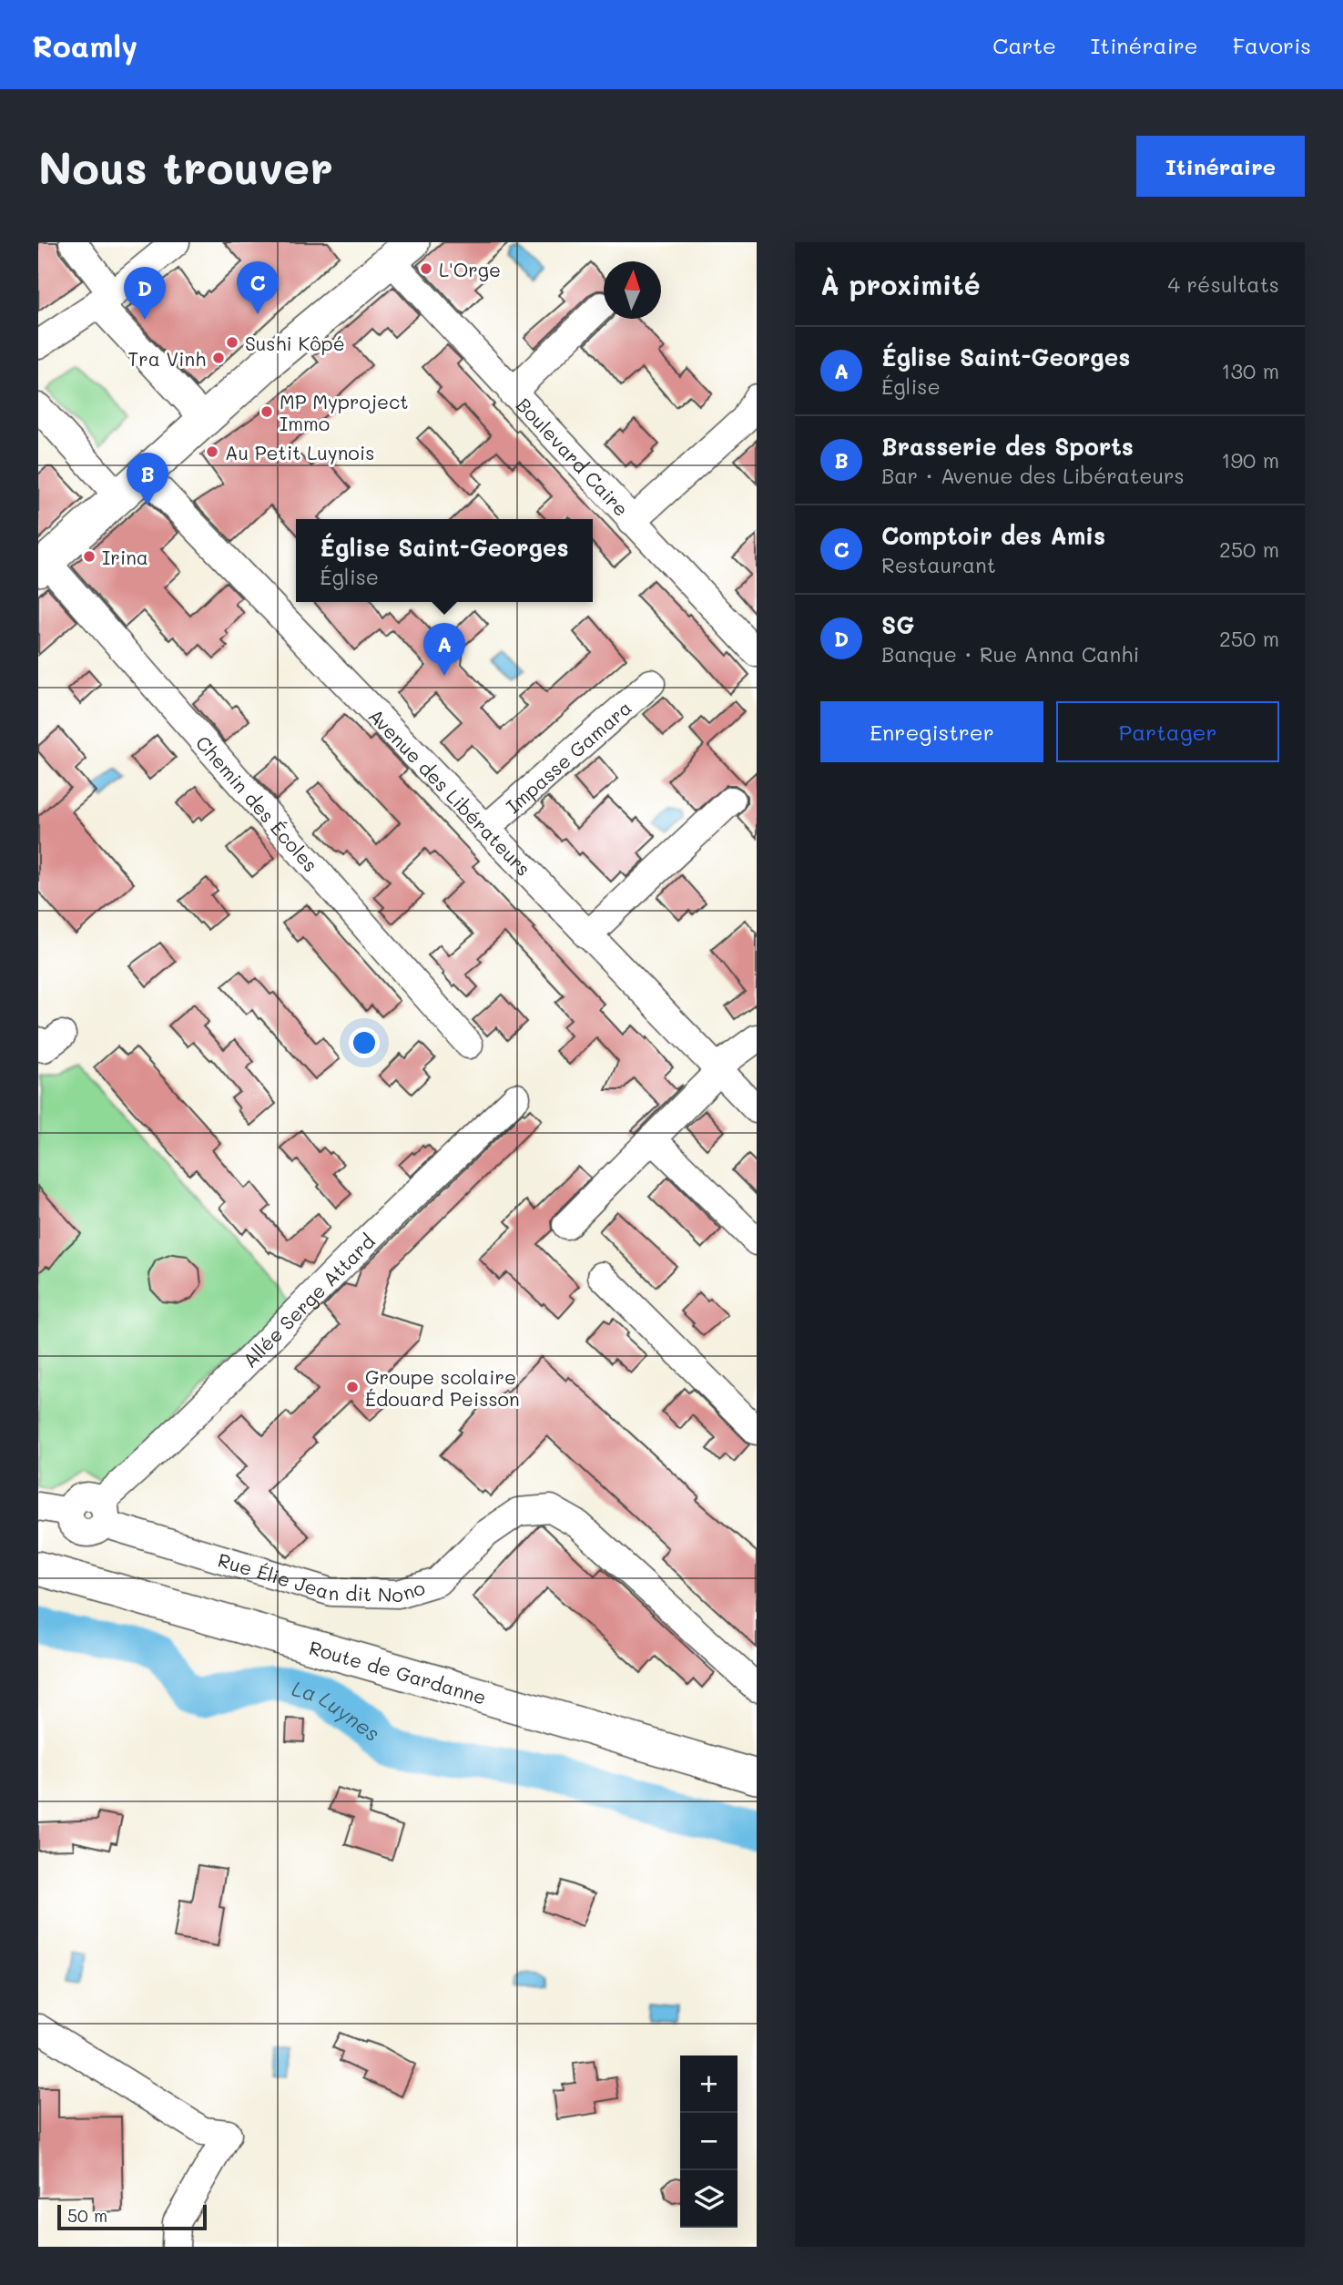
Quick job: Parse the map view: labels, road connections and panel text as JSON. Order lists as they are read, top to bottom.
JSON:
{
  "streets": {
    "main road": ["Route de Gardanne"],
    "street": [
      "Boulevard Caire",
      "Impasse Gamara",
      "Avenue des Libérateurs",
      "Chemin des Écoles",
      "Allée Serge Attard",
      "Rue Élie Jean dit Nono"
    ]
  },
  "crossings": [
    ["Impasse Gamara", "Avenue des Libérateurs"],
    ["Allée Serge Attard", "Rue Élie Jean dit Nono"]
  ],
  "water": ["La Luynes"],
  "places": [
    "L'Orge",
    "Sushi Kôpé",
    "Tra Vinh",
    "MP Myproject Immo",
    "Au Petit Luynois",
    "Irina",
    "Groupe scolaire Édouard Peisson"
  ],
  "scale_bar": "50 m",
  "north": "top",
  "page": {
    "header": "Roamly",
    "nav": ["Carte", "Itinéraire", "Favoris"],
    "buttons": [
      "Itinéraire",
      ["Enregistrer", "Partager"]
    ],
    "title": "Nous trouver",
    "heading": ["À proximité", "4 résultats"],
    "pins": [
      "C",
      "D",
      "B",
      "A"
    ],
    "list": [
      {
        "mark": "A",
        "name": "Église Saint-Georges",
        "note": "Église",
        "value": "130 m"
      },
      {
        "mark": "B",
        "name": "Brasserie des Sports",
        "note": "Bar · Avenue des Libérateurs",
        "value": "190 m"
      },
      {
        "mark": "C",
        "name": "Comptoir des Amis",
        "note": "Restaurant",
        "value": "250 m"
      },
      {
        "mark": "D",
        "name": "SG",
        "note": "Banque · Rue Anna Canhi",
        "value": "250 m"
      }
    ],
    "popup": ["Église Saint-Georges", "Église"],
    "map_buttons": ["+", "−"],
    "scale": "50 m"
  }
}
